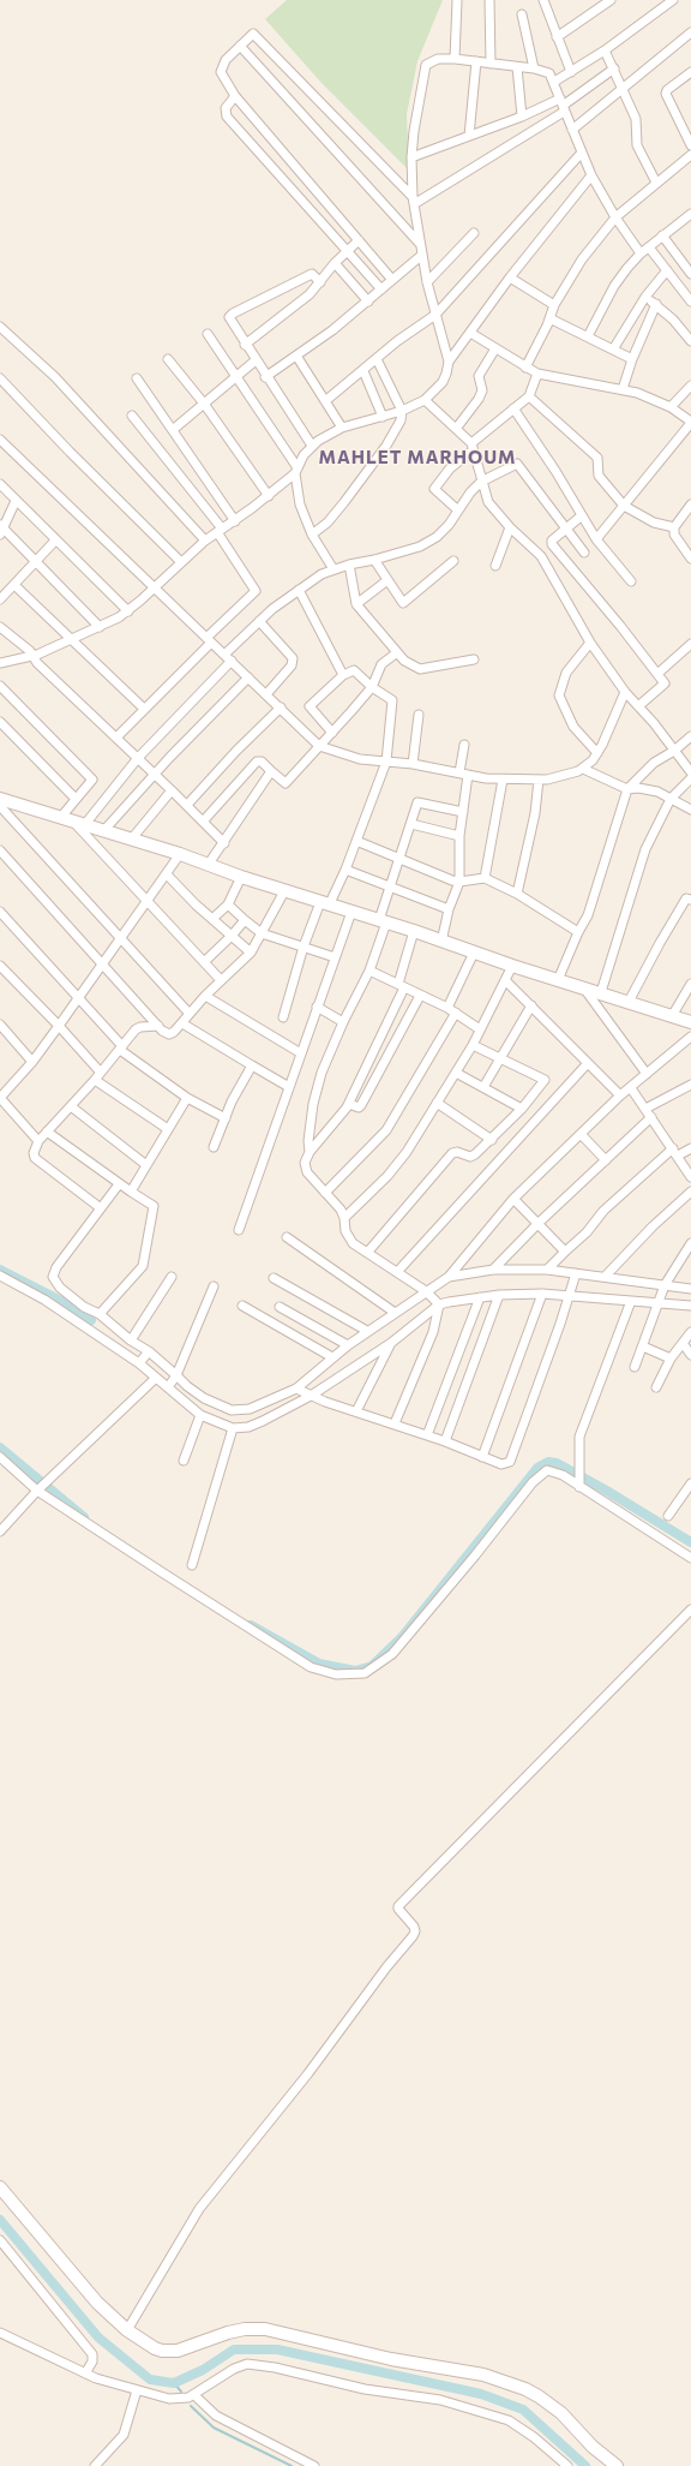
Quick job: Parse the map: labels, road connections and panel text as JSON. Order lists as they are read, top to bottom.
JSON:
{
  "districts": ["MAHLET MARHOUM"]
}
